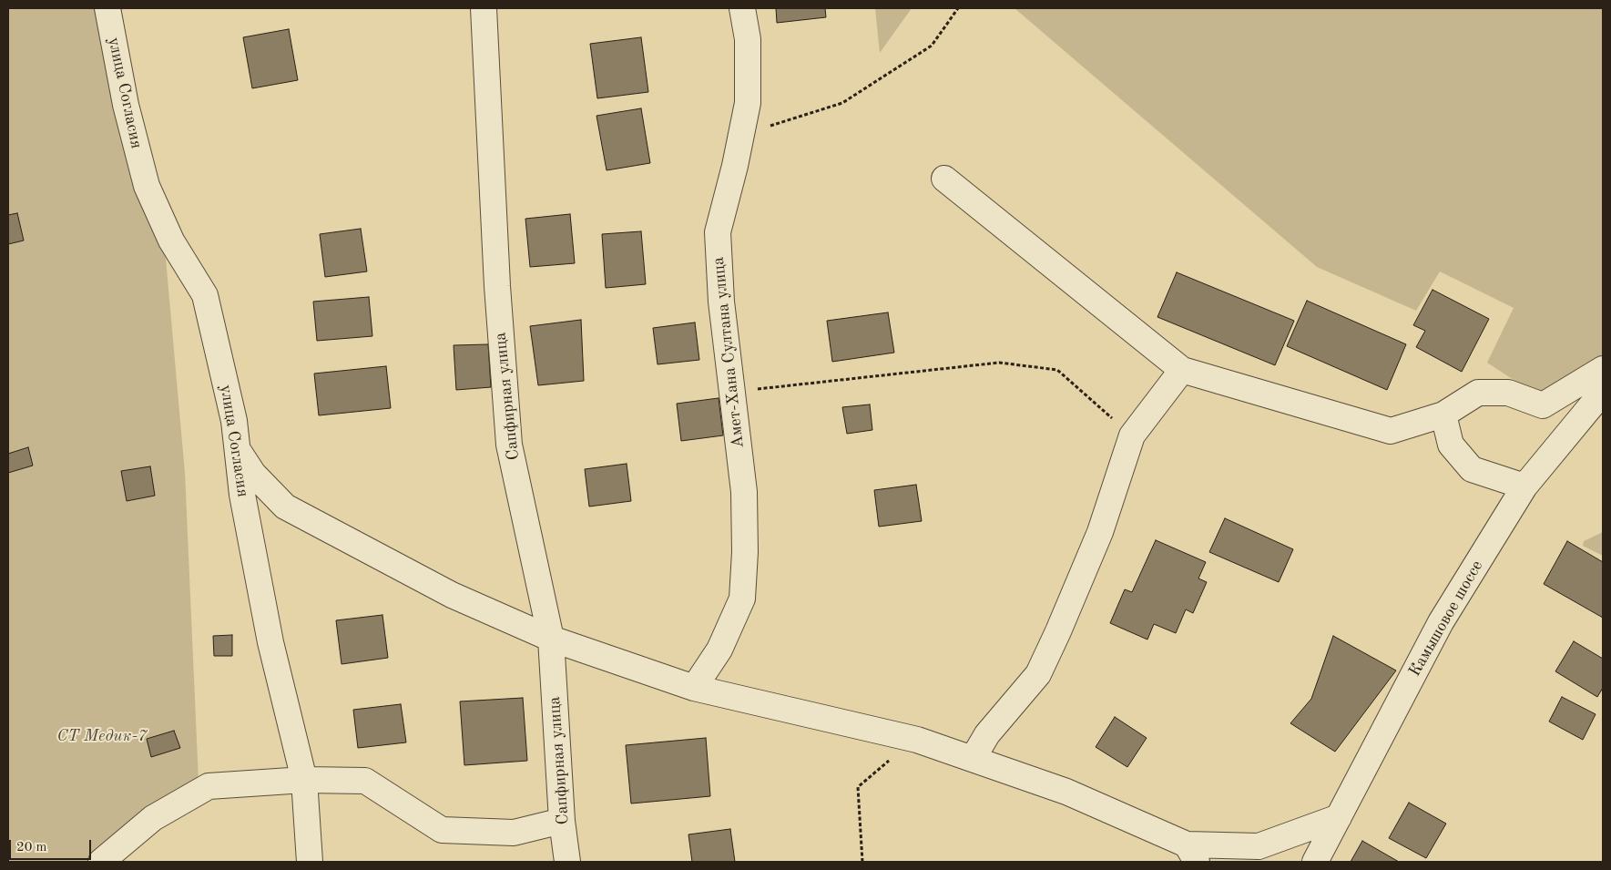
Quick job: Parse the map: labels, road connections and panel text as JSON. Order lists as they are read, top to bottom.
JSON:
{
  "streets": {
    "street": [
      "улица Согласия",
      "Амет-Хана Султана улица",
      "Сапфирная улица",
      "Камышовое шоссе"
    ]
  },
  "parks": ["СТ Медик-7"],
  "scale_bar": "20 m"
}
